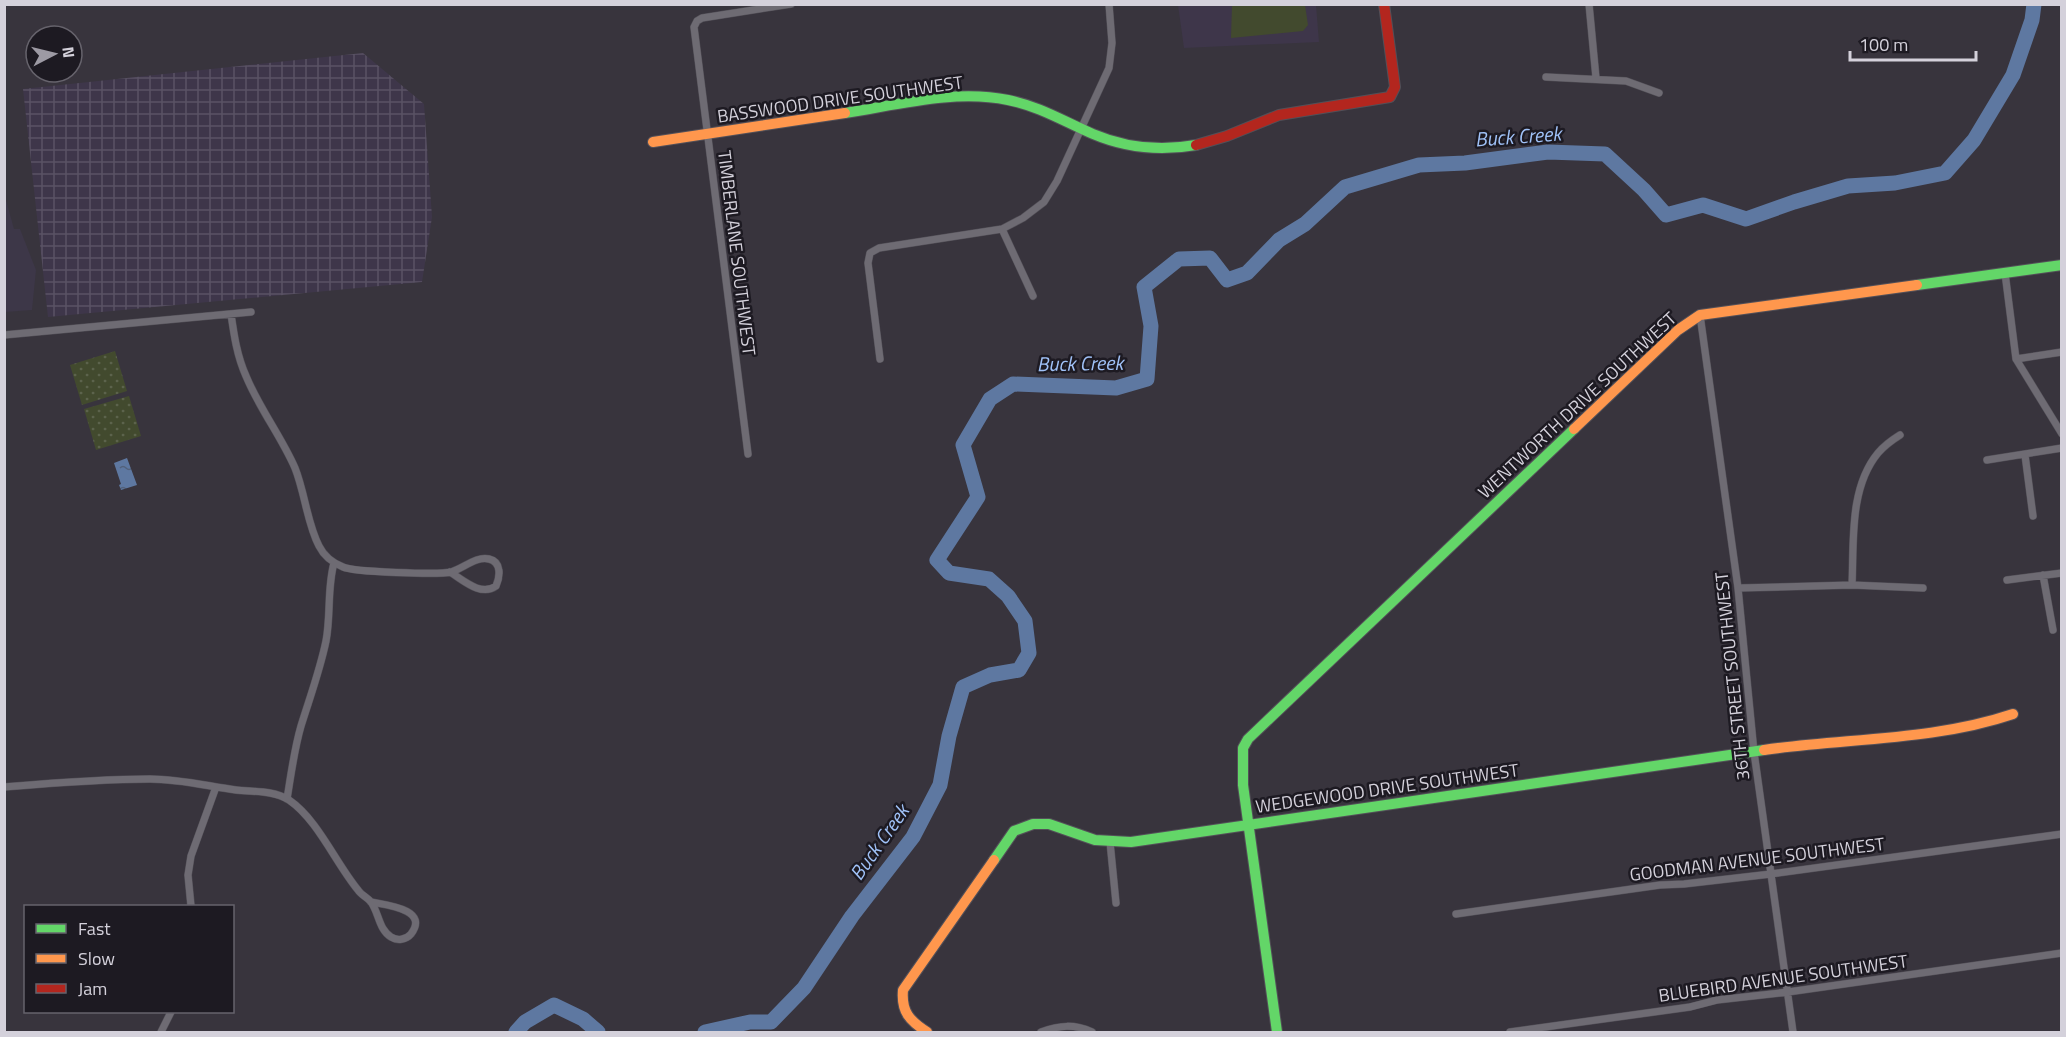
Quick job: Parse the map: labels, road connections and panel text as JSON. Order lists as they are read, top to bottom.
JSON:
{
  "streets": {
    "street": [
      "BASSWOOD DRIVE SOUTHWEST",
      "TIMBERLANE SOUTHWEST",
      "WENTWORTH DRIVE SOUTHWEST",
      "36TH STREET SOUTHWEST",
      "WEDGEWOOD DRIVE SOUTHWEST",
      "GOODMAN AVENUE SOUTHWEST",
      "BLUEBIRD AVENUE SOUTHWEST"
    ]
  },
  "crossings": [
    ["BASSWOOD DRIVE SOUTHWEST", "TIMBERLANE SOUTHWEST"],
    ["WENTWORTH DRIVE SOUTHWEST", "36TH STREET SOUTHWEST"],
    ["WENTWORTH DRIVE SOUTHWEST", "WEDGEWOOD DRIVE SOUTHWEST"],
    ["36TH STREET SOUTHWEST", "WEDGEWOOD DRIVE SOUTHWEST"],
    ["36TH STREET SOUTHWEST", "GOODMAN AVENUE SOUTHWEST"],
    ["36TH STREET SOUTHWEST", "BLUEBIRD AVENUE SOUTHWEST"]
  ],
  "water": ["Buck Creek"],
  "legend": ["Fast", "Slow", "Jam"],
  "scale_bar": "100 m",
  "north": "right"
}
